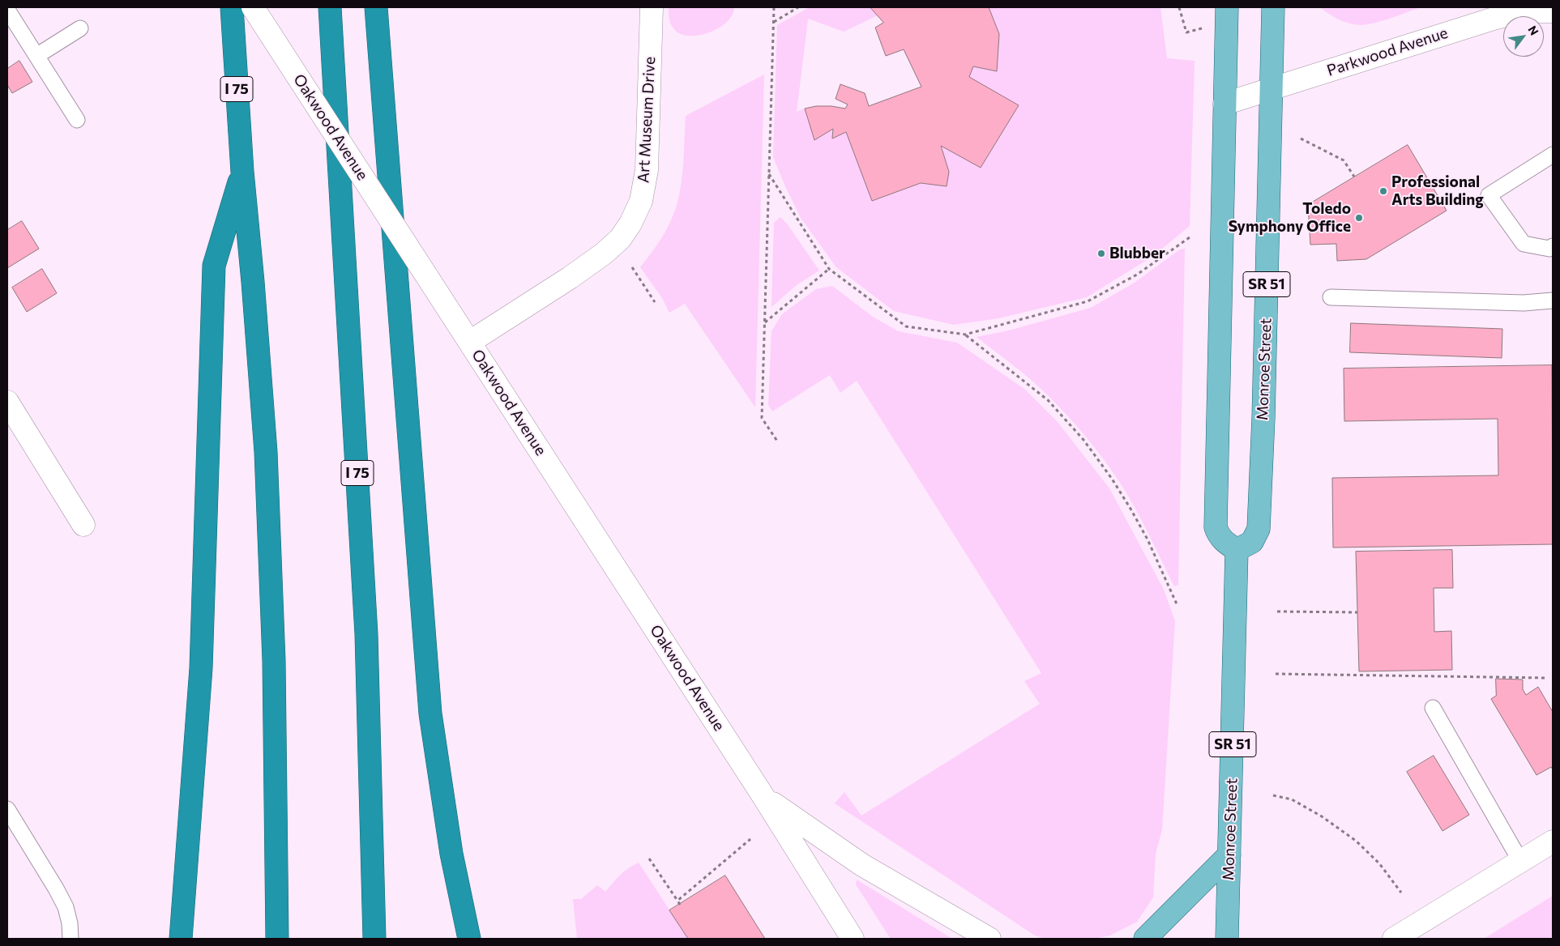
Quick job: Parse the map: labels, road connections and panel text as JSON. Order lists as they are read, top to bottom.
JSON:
{
  "streets": {
    "highway": ["I 75"],
    "main road": ["SR 51", "Monroe Street"],
    "street": ["Parkwood Avenue", "Art Museum Drive", "Oakwood Avenue"]
  },
  "crossings": [
    ["Parkwood Avenue", "Monroe Street"],
    ["Art Museum Drive", "Oakwood Avenue"]
  ],
  "places": ["Professional Arts Building", "Toledo Symphony Office", "Blubber"],
  "north": "top right"
}
